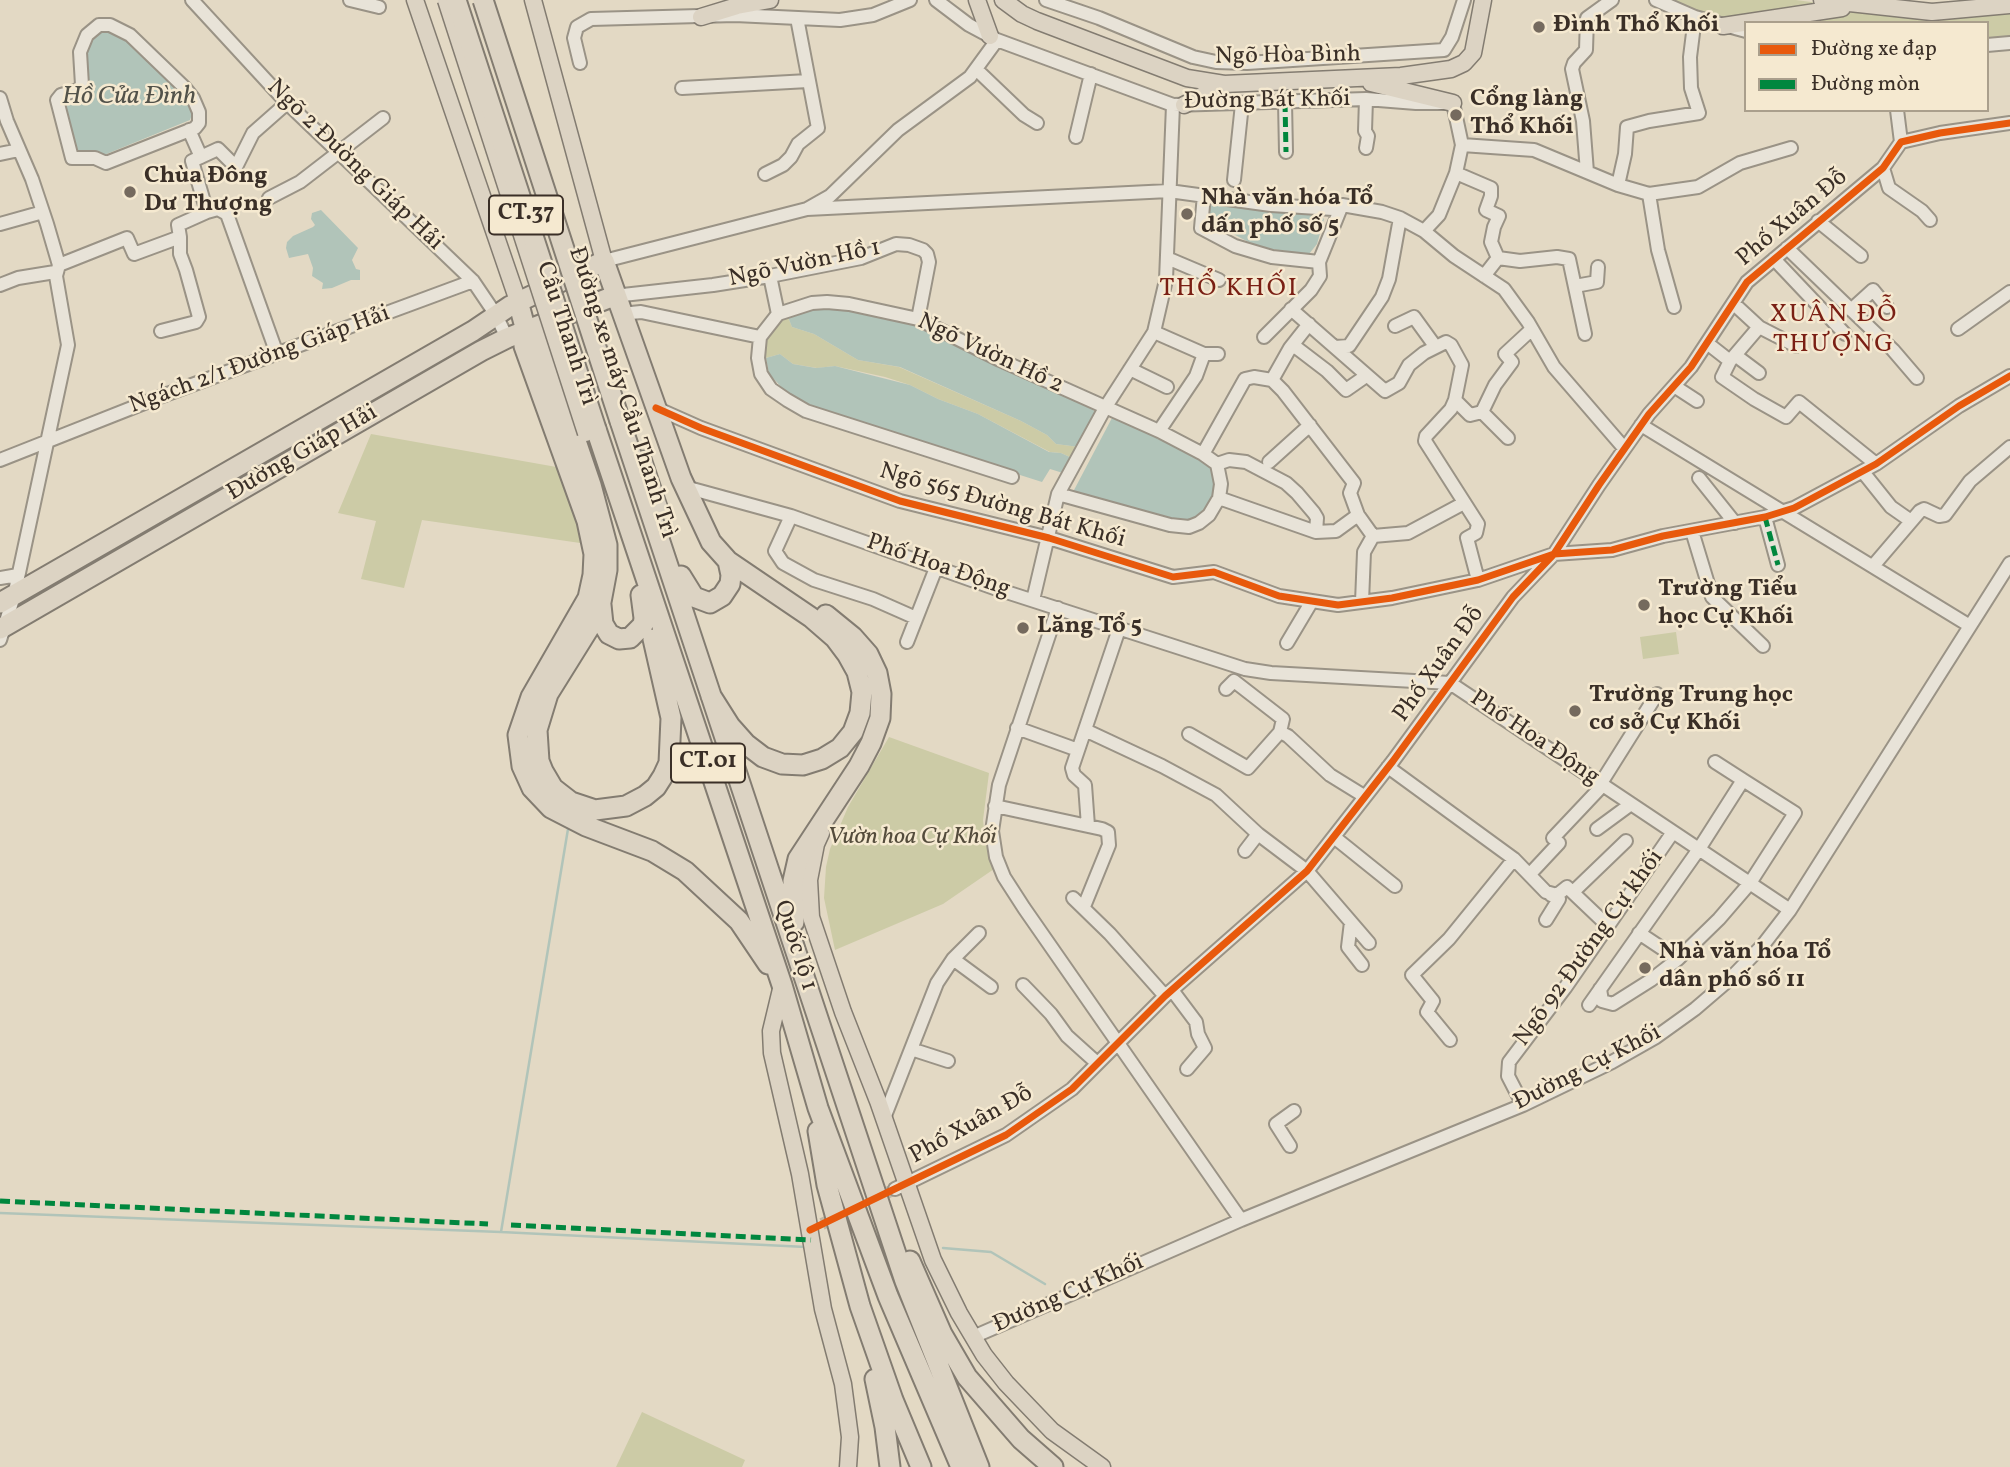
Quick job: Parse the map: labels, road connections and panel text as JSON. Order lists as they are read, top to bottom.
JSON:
{
  "streets": {
    "highway": [
      "CT.37",
      "Cầu Thanh Trì",
      "Đường Giáp Hải",
      "CT.01",
      "Quốc lộ 1"
    ],
    "main road": ["Đường xe máy Cầu Thanh Trì"],
    "street": [
      "Ngõ Hòa Bình",
      "Đường Bát Khối",
      "Ngõ 2 Đường Giáp Hải",
      "Phố Xuân Đỗ",
      "Ngõ Vườn Hồ 1",
      "Ngõ Vườn Hồ 2",
      "Ngách 2/1 Đường Giáp Hải",
      "Ngõ 565 Đường Bát Khối",
      "Phố Hoa Động",
      "Ngõ 92 Đường Cự khối",
      "Đường Cự Khối"
    ]
  },
  "crossings": [
    ["Ngõ 2 Đường Giáp Hải", "Ngách 2/1 Đường Giáp Hải"],
    ["Ngõ 2 Đường Giáp Hải", "Đường Giáp Hải"],
    ["Phố Xuân Đỗ", "Ngõ 565 Đường Bát Khối"],
    ["Phố Xuân Đỗ", "Phố Hoa Động"],
    ["Ngõ Vườn Hồ 1", "Ngõ Vườn Hồ 2"],
    ["Ngõ Vườn Hồ 1", "Đường Giáp Hải"],
    ["Cầu Thanh Trì", "Đường xe máy Cầu Thanh Trì"],
    ["Cầu Thanh Trì", "Quốc lộ 1"],
    ["Đường xe máy Cầu Thanh Trì", "Quốc lộ 1"],
    ["Phố Hoa Động", "Ngõ 92 Đường Cự khối"],
    ["Phố Hoa Động", "Đường Cự Khối"],
    ["Ngõ 92 Đường Cự khối", "Đường Cự Khối"]
  ],
  "districts": ["THỔ KHỐI", "XUÂN ĐỖ THƯỢNG"],
  "water": ["Hồ Cửa Đình"],
  "parks": ["Vườn hoa Cự Khối"],
  "places": [
    "Đình Thổ Khối",
    "Cổng làng Thổ Khối",
    "Chùa Đông Dư Thượng",
    "Nhà văn hóa Tổ dấn phố số 5",
    "Trường Tiểu học Cự Khối",
    "Lăng Tổ 5",
    "Trường Trung học cơ sở Cự Khối",
    "Nhà văn hóa Tổ dân phố số 11"
  ],
  "legend": ["Đường xe đạp", "Đường mòn"]
}
